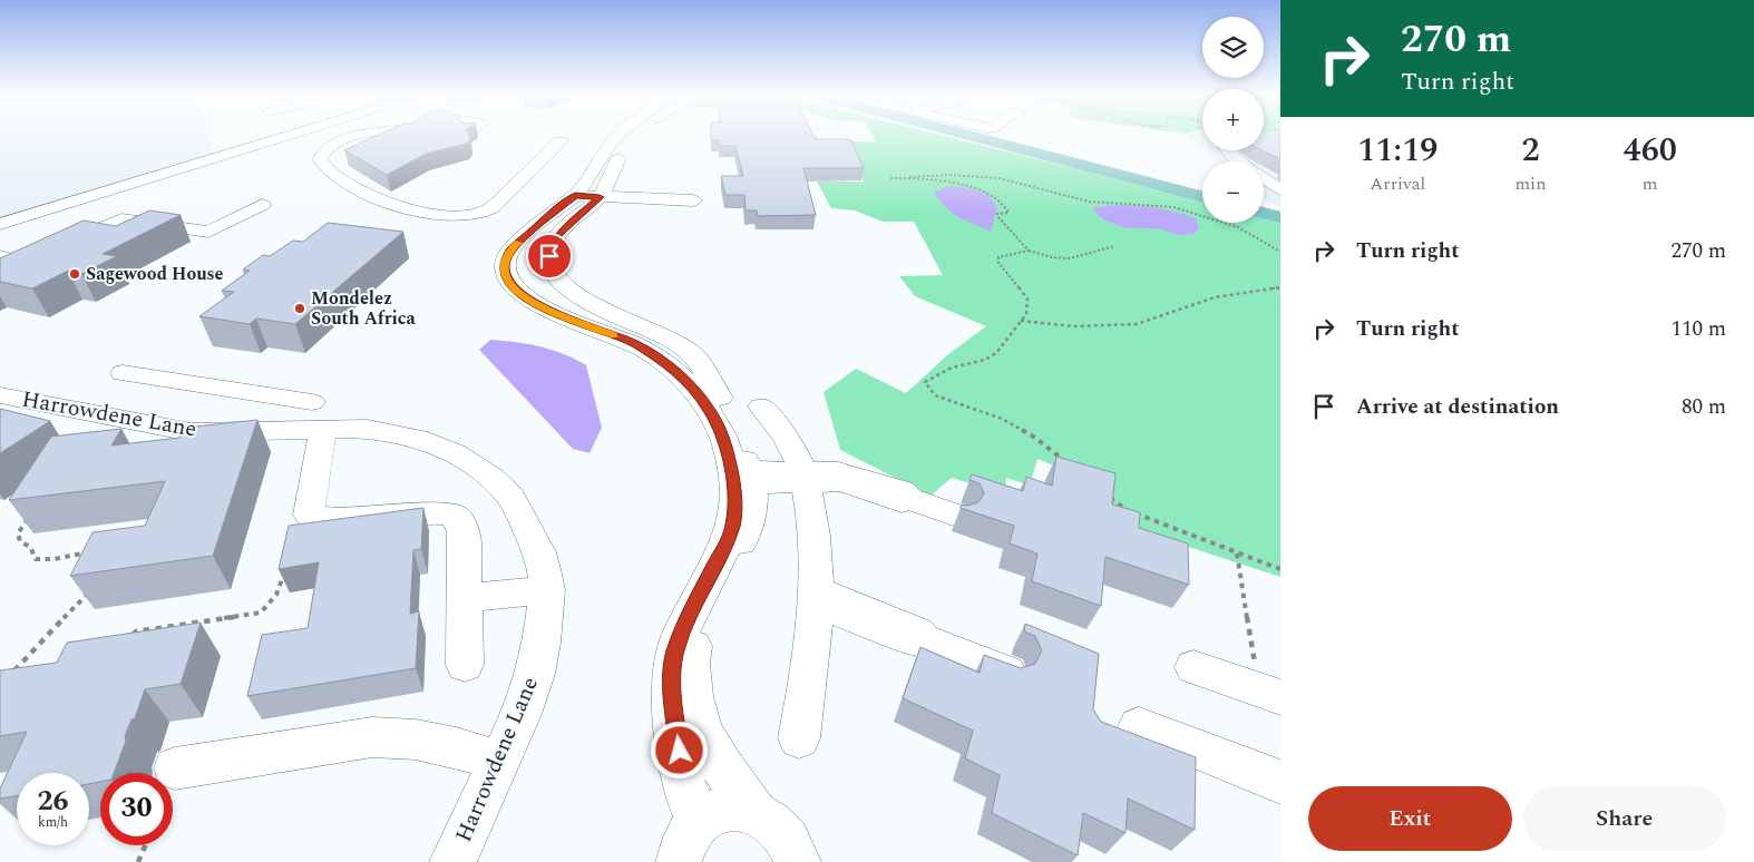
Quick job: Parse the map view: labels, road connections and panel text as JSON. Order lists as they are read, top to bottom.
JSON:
{
  "streets": {
    "street": ["Harrowdene Lane"]
  },
  "places": ["Sagewood House", "Mondelez South Africa"],
  "page": {
    "turn": ["270 m", "Turn right"],
    "map_buttons": ["+", "−"],
    "eta": [
      "11:19",
      "Arrival",
      "2",
      "min",
      "460",
      "m"
    ],
    "list": [
      {
        "name": "Turn right",
        "value": "270 m"
      },
      {
        "name": "Turn right",
        "value": "110 m"
      },
      {
        "name": "Arrive at destination",
        "value": "80 m"
      }
    ],
    "speed": "26 km/h",
    "limit": "30",
    "buttons": ["Exit", "Share"]
  }
}
